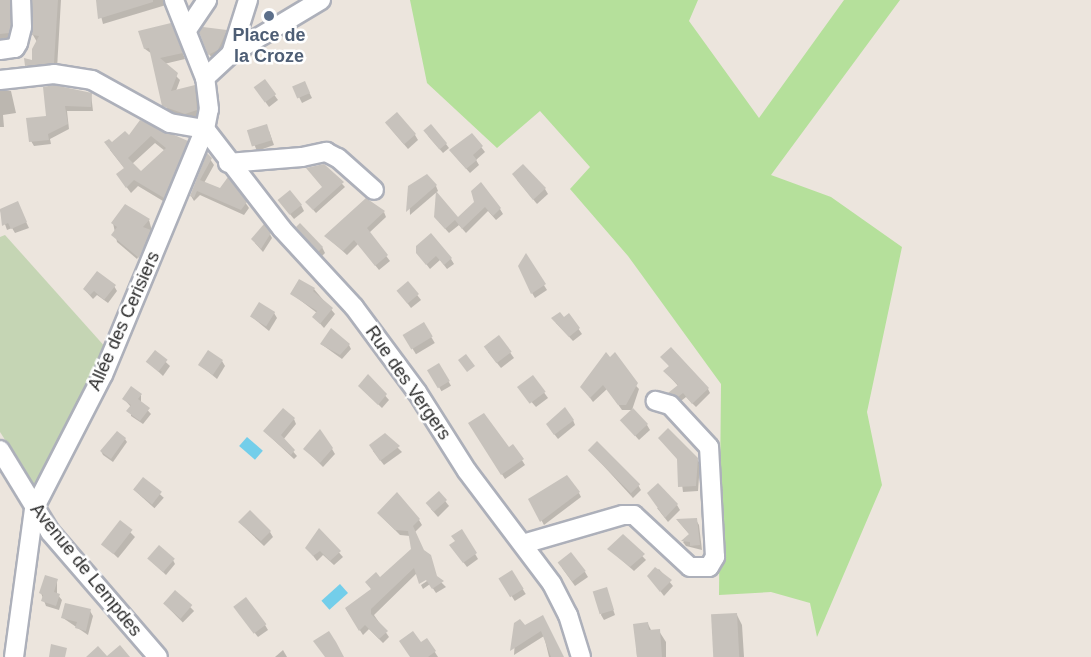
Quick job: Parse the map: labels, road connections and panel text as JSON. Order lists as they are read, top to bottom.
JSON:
{
  "streets": {
    "street": ["Allée des Cerisiers", "Rue des Vergers", "Avenue de Lempdes"]
  },
  "crossings": [
    ["Allée des Cerisiers", "Rue des Vergers"],
    ["Allée des Cerisiers", "Avenue de Lempdes"]
  ],
  "places": ["Place de la Croze"]
}
